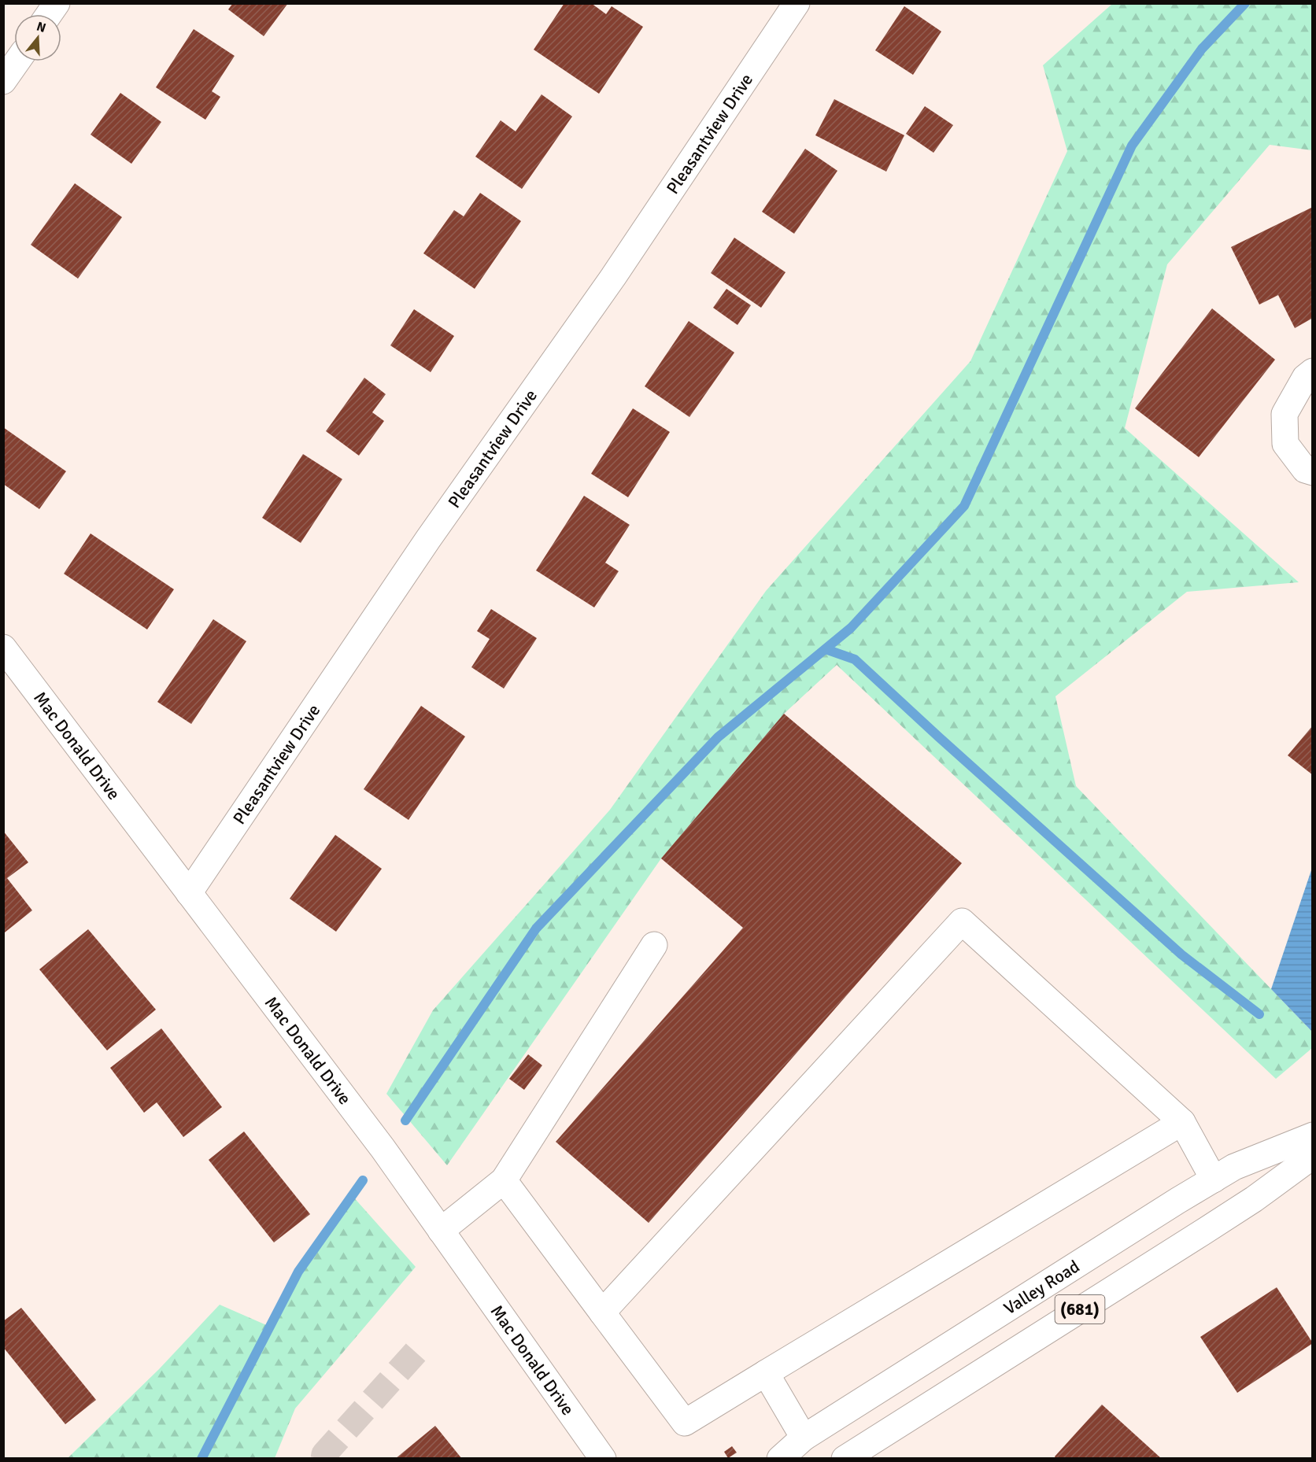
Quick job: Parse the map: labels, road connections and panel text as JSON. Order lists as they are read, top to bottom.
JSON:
{
  "streets": {
    "street": [
      "Pleasantview Drive",
      "Mac Donald Drive",
      "Valley Road",
      "(681)"
    ]
  },
  "crossings": [
    ["Pleasantview Drive", "Mac Donald Drive"]
  ],
  "north": "top"
}
